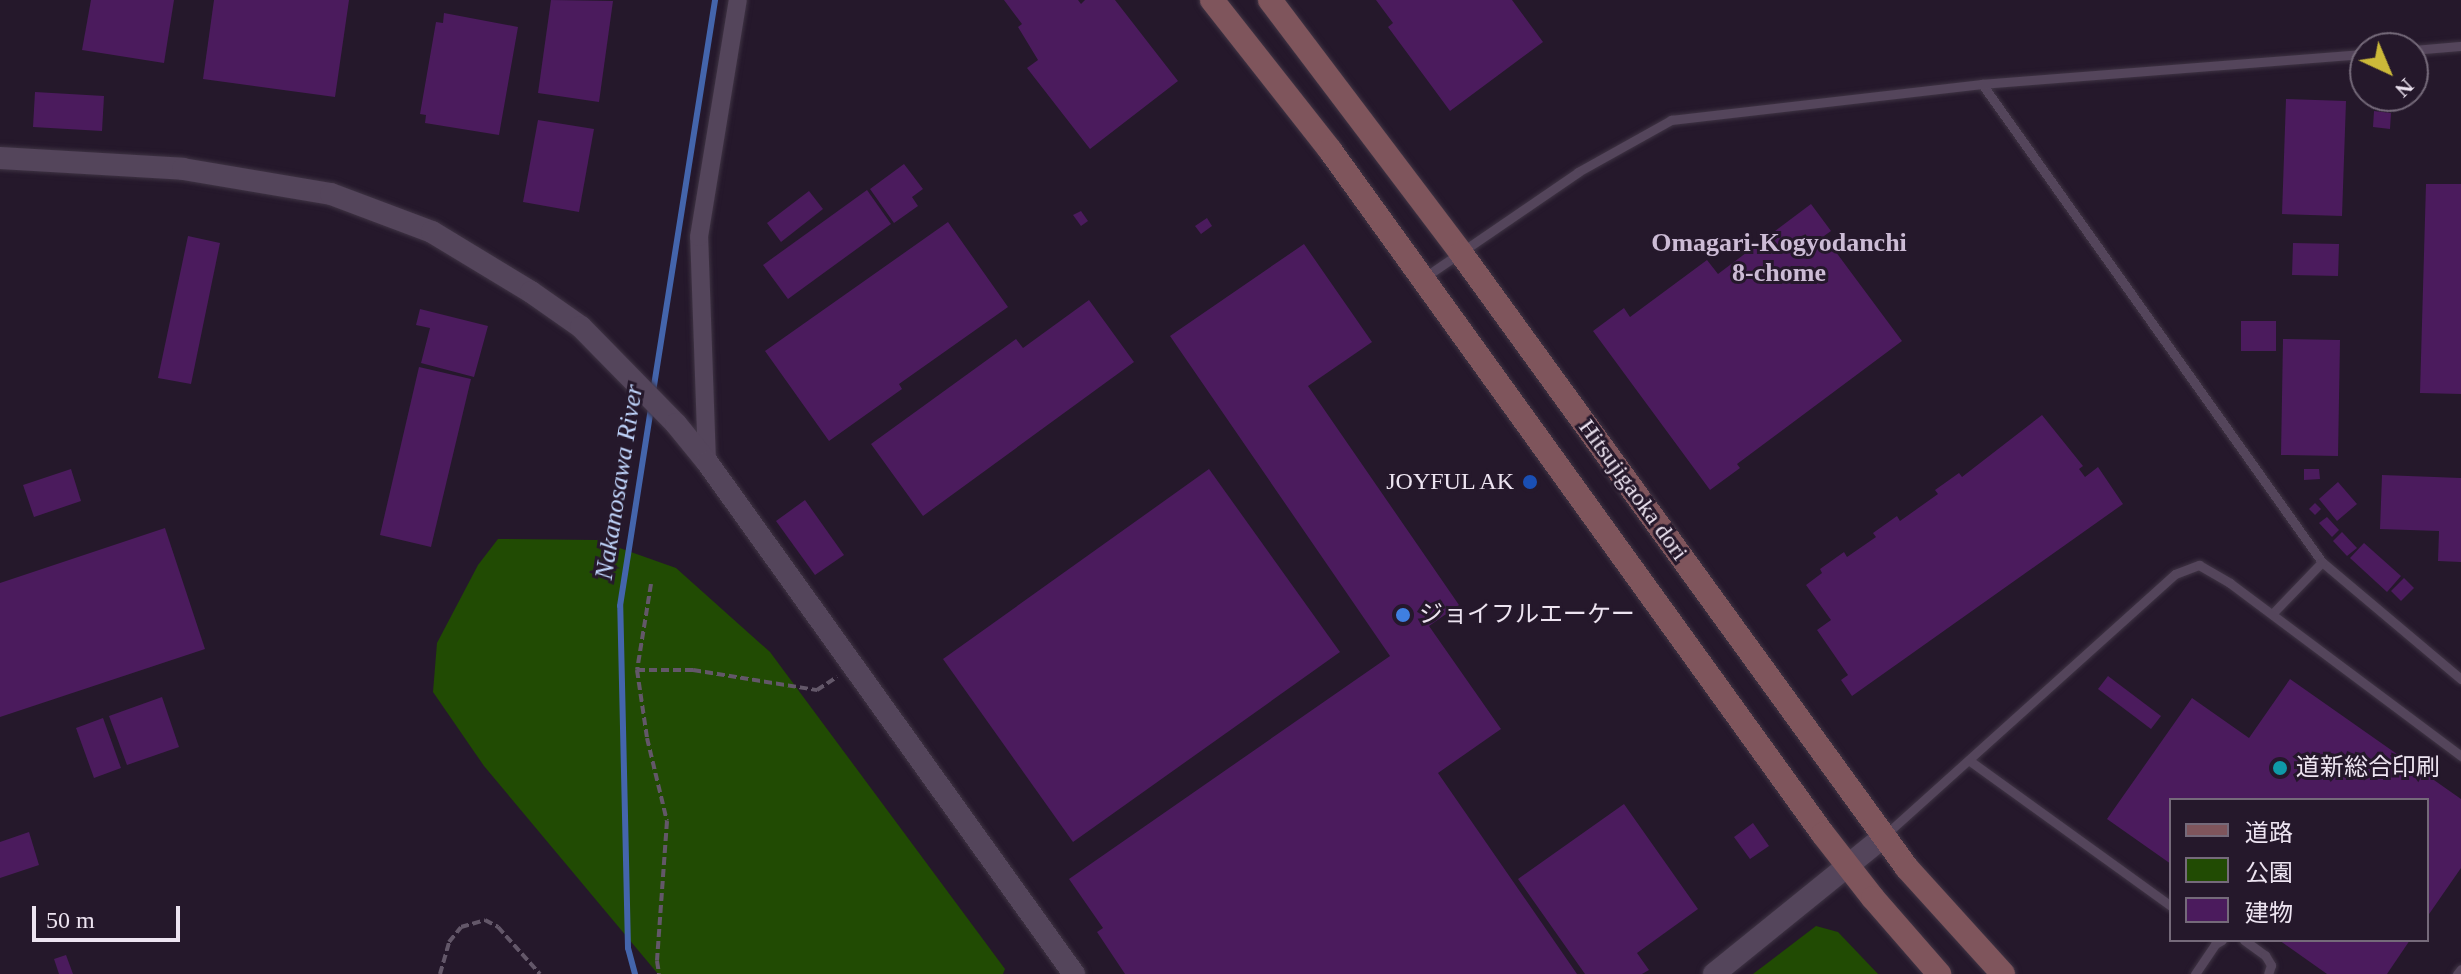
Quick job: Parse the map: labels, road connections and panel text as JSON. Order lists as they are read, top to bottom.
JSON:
{
  "streets": {
    "main road": ["Hitsujigaoka dori"]
  },
  "districts": ["Omagari-Kogyodanchi 8-chome"],
  "water": ["Nakanosawa River"],
  "places": ["JOYFUL AK", "ジョイフルエーケー", "道新総合印刷"],
  "legend": ["道路", "公園", "建物"],
  "scale_bar": "50 m",
  "north": "bottom right"
}
